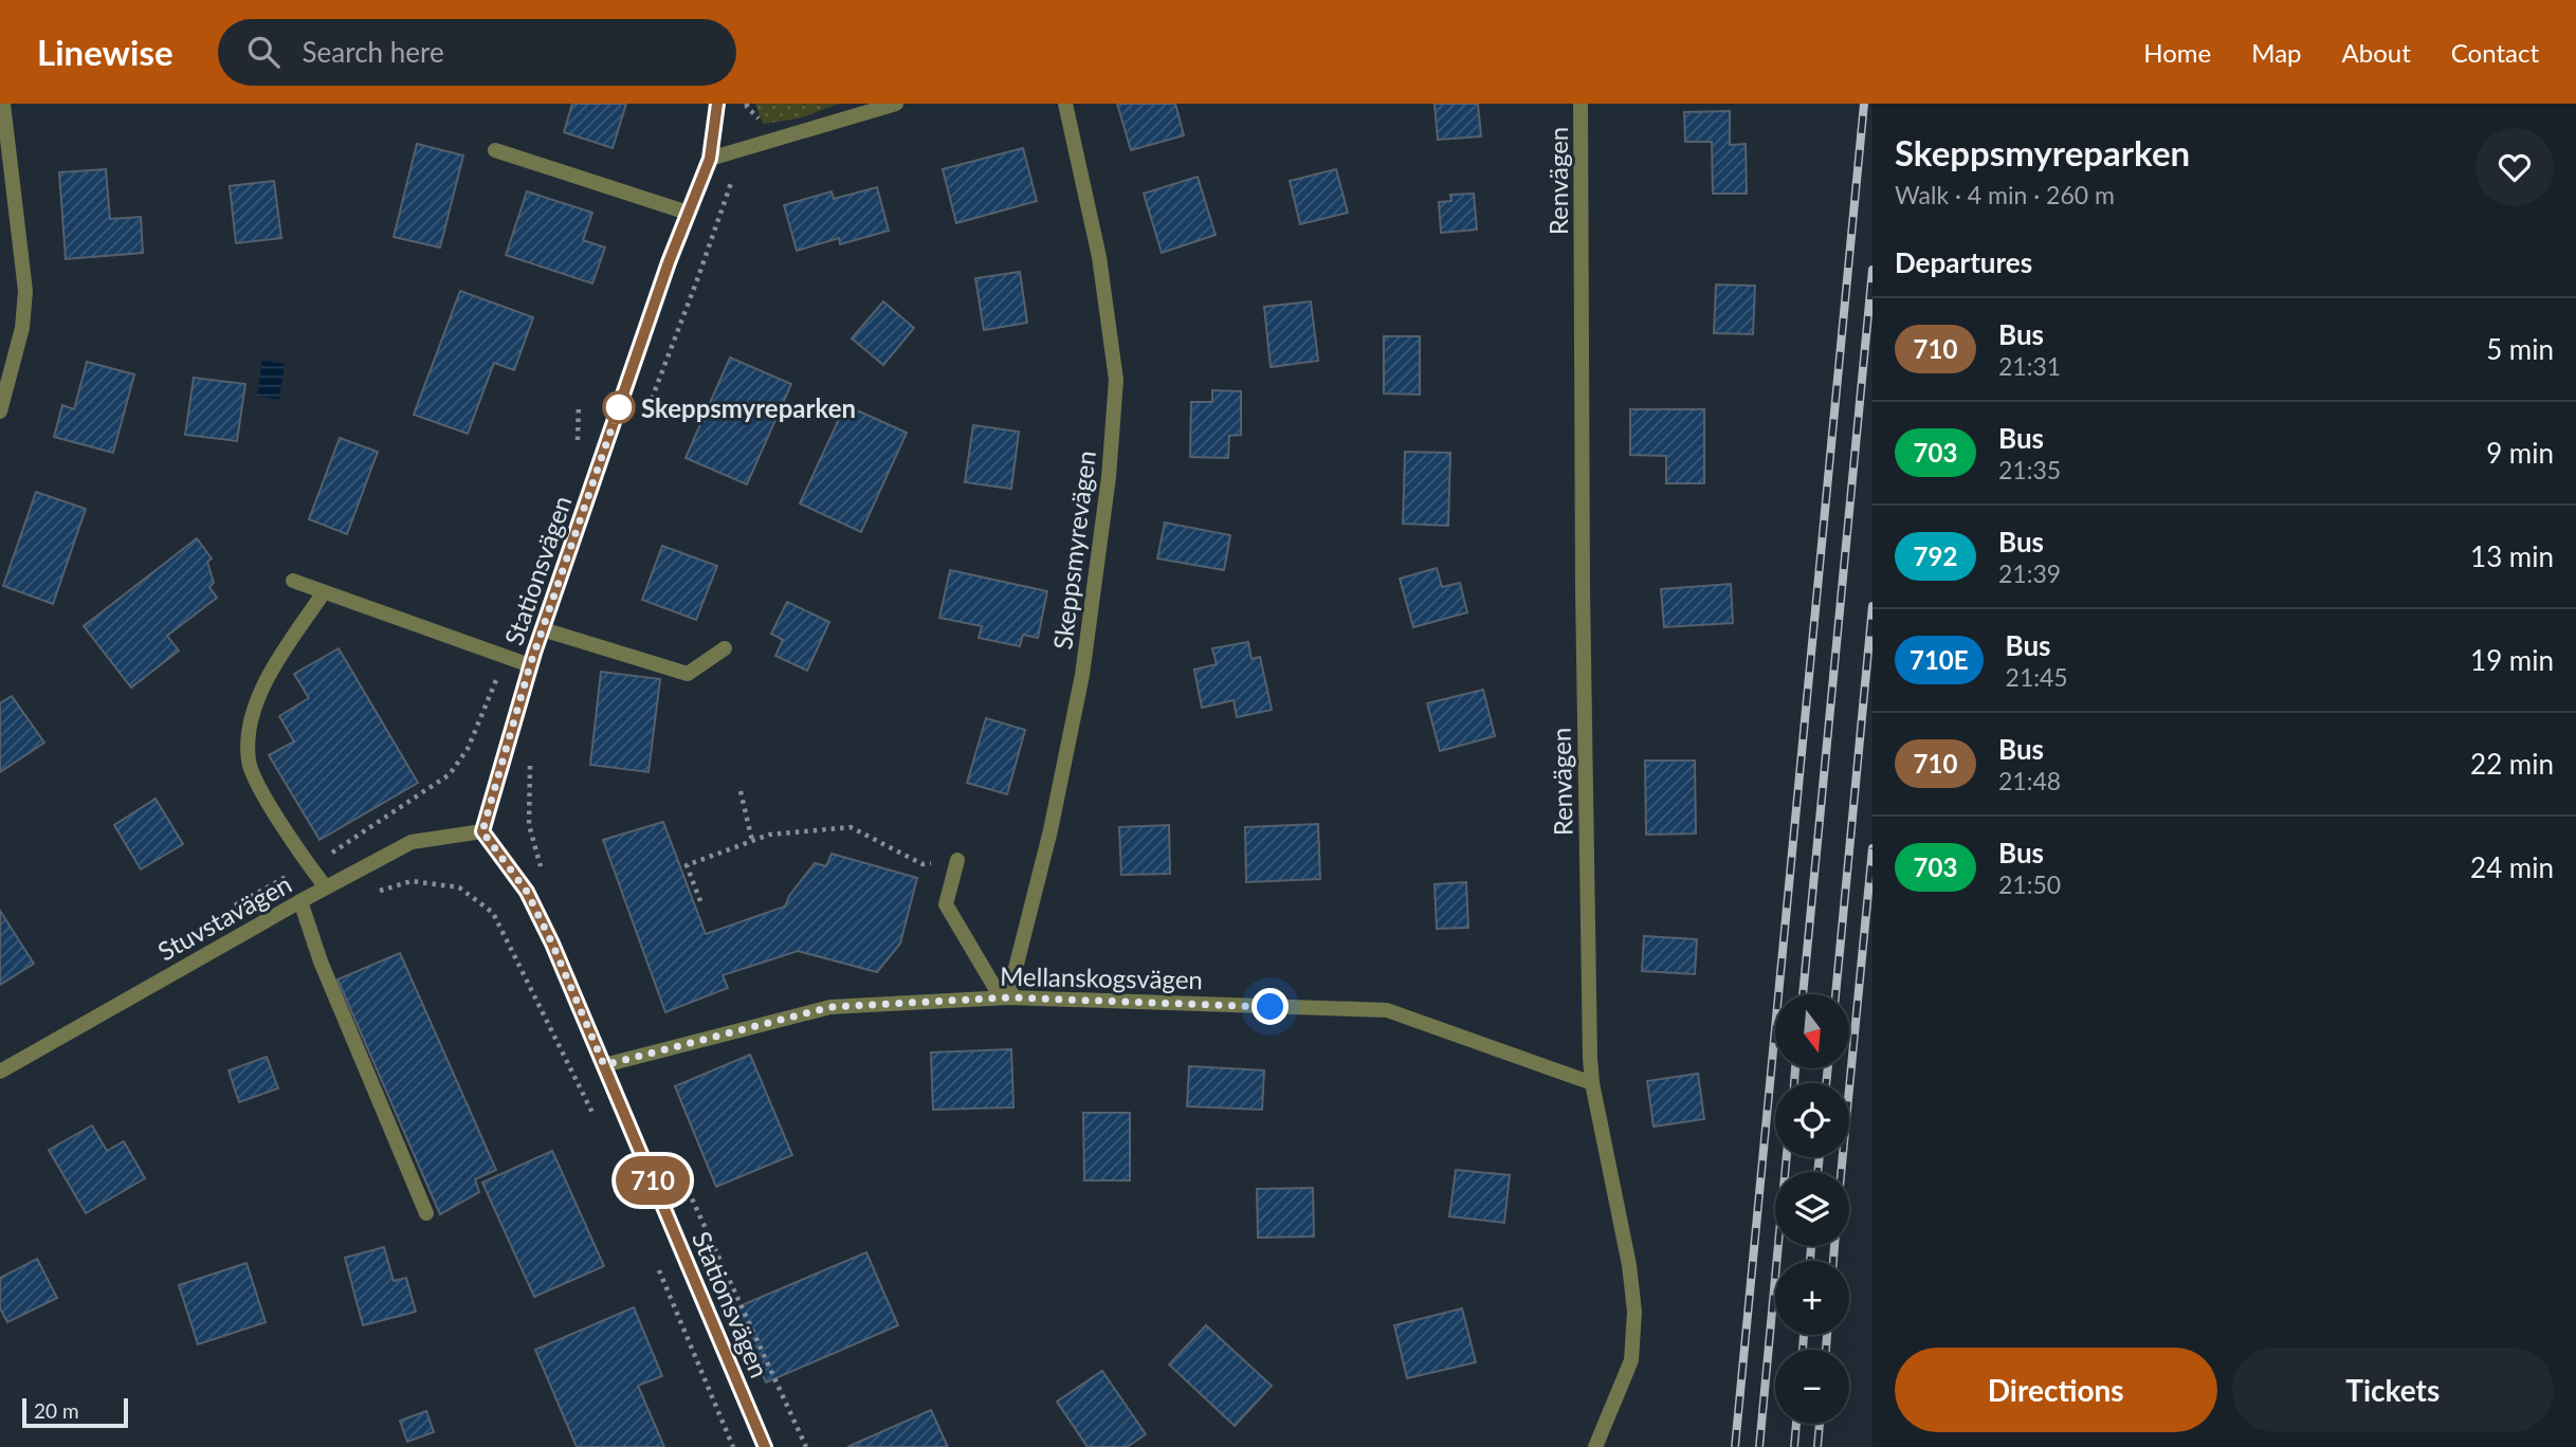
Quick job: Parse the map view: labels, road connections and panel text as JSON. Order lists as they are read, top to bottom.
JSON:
{
  "streets": {
    "street": [
      "Renvägen",
      "Skeppsmyrevägen",
      "Stationsvägen",
      "Stuvstavägen",
      "Mellanskogsvägen"
    ]
  },
  "crossings": [
    ["Renvägen", "Mellanskogsvägen"],
    ["Skeppsmyrevägen", "Mellanskogsvägen"],
    ["Stationsvägen", "Stuvstavägen"],
    ["Stationsvägen", "Mellanskogsvägen"]
  ],
  "places": ["Skeppsmyreparken"],
  "lines": ["bus line 710"],
  "scale_bar": "20 m",
  "north": "bottom",
  "page": {
    "header": "Linewise",
    "search": "Search here",
    "nav": [
      "Home",
      "Map",
      "About",
      "Contact"
    ],
    "on_map": "710",
    "heading": [
      ["Skeppsmyreparken", "Walk · 4 min · 260 m"],
      "Departures"
    ],
    "list": [
      {
        "mark": "710",
        "name": "Bus",
        "note": "21:31",
        "value": "5 min"
      },
      {
        "mark": "703",
        "name": "Bus",
        "note": "21:35",
        "value": "9 min"
      },
      {
        "mark": "792",
        "name": "Bus",
        "note": "21:39",
        "value": "13 min"
      },
      {
        "mark": "710E",
        "name": "Bus",
        "note": "21:45",
        "value": "19 min"
      },
      {
        "mark": "710",
        "name": "Bus",
        "note": "21:48",
        "value": "22 min"
      },
      {
        "mark": "703",
        "name": "Bus",
        "note": "21:50",
        "value": "24 min"
      }
    ],
    "map_buttons": ["+", "−"],
    "buttons": ["Directions", "Tickets"],
    "scale": "20 m"
  }
}
